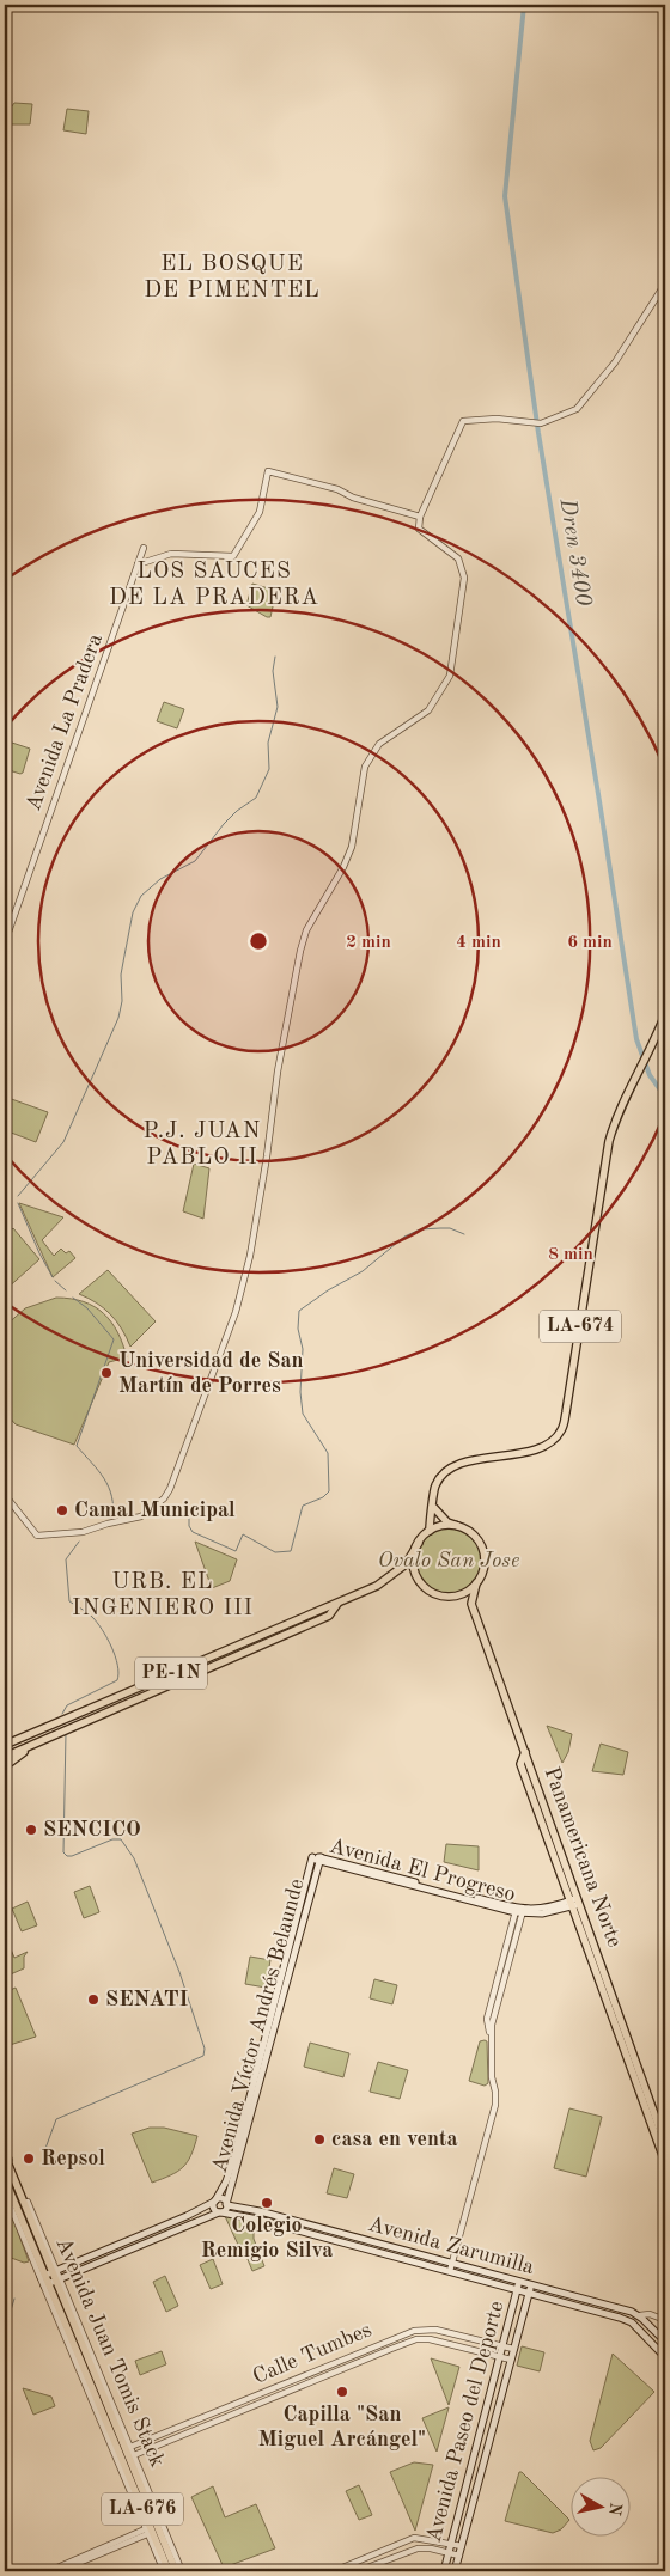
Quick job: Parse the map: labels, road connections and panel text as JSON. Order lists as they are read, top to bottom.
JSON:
{
  "streets": {
    "main road": [
      "LA-674",
      "PE-1N",
      "Panamericana Norte",
      "Avenida El Progreso",
      "Avenida Víctor Andrés Belaunde",
      "Avenida Zarumilla",
      "Avenida Juan Tomis Stack",
      "Avenida Paseo del Deporte",
      "LA-676"
    ],
    "street": ["Avenida La Pradera", "Calle Tumbes"]
  },
  "crossings": [
    ["LA-674", "PE-1N"],
    ["LA-674", "Panamericana Norte"],
    ["PE-1N", "Panamericana Norte"],
    ["Panamericana Norte", "Avenida El Progreso"],
    ["Avenida El Progreso", "Avenida Víctor Andrés Belaunde"],
    ["Avenida Víctor Andrés Belaunde", "Avenida Zarumilla"],
    ["Avenida Zarumilla", "Avenida Paseo del Deporte"],
    ["Avenida Juan Tomis Stack", "Calle Tumbes"],
    ["Calle Tumbes", "Avenida Paseo del Deporte"]
  ],
  "districts": [
    "EL BOSQUE DE PIMENTEL",
    "LOS SAUCES DE LA PRADERA",
    "P.J. JUAN PABLO II",
    "URB. EL INGENIERO III"
  ],
  "water": ["Dren 3400"],
  "parks": ["Ovalo San Jose"],
  "places": [
    "Universidad de San Martín de Porres",
    "Camal Municipal",
    "SENCICO",
    "SENATI",
    "casa en venta",
    "Repsol",
    "Colegio Remigio Silva",
    "Capilla \"San Miguel Arcángel\""
  ],
  "north": "right",
  "rings": [
    "2 min",
    "4 min",
    "6 min",
    "8 min"
  ]
}
